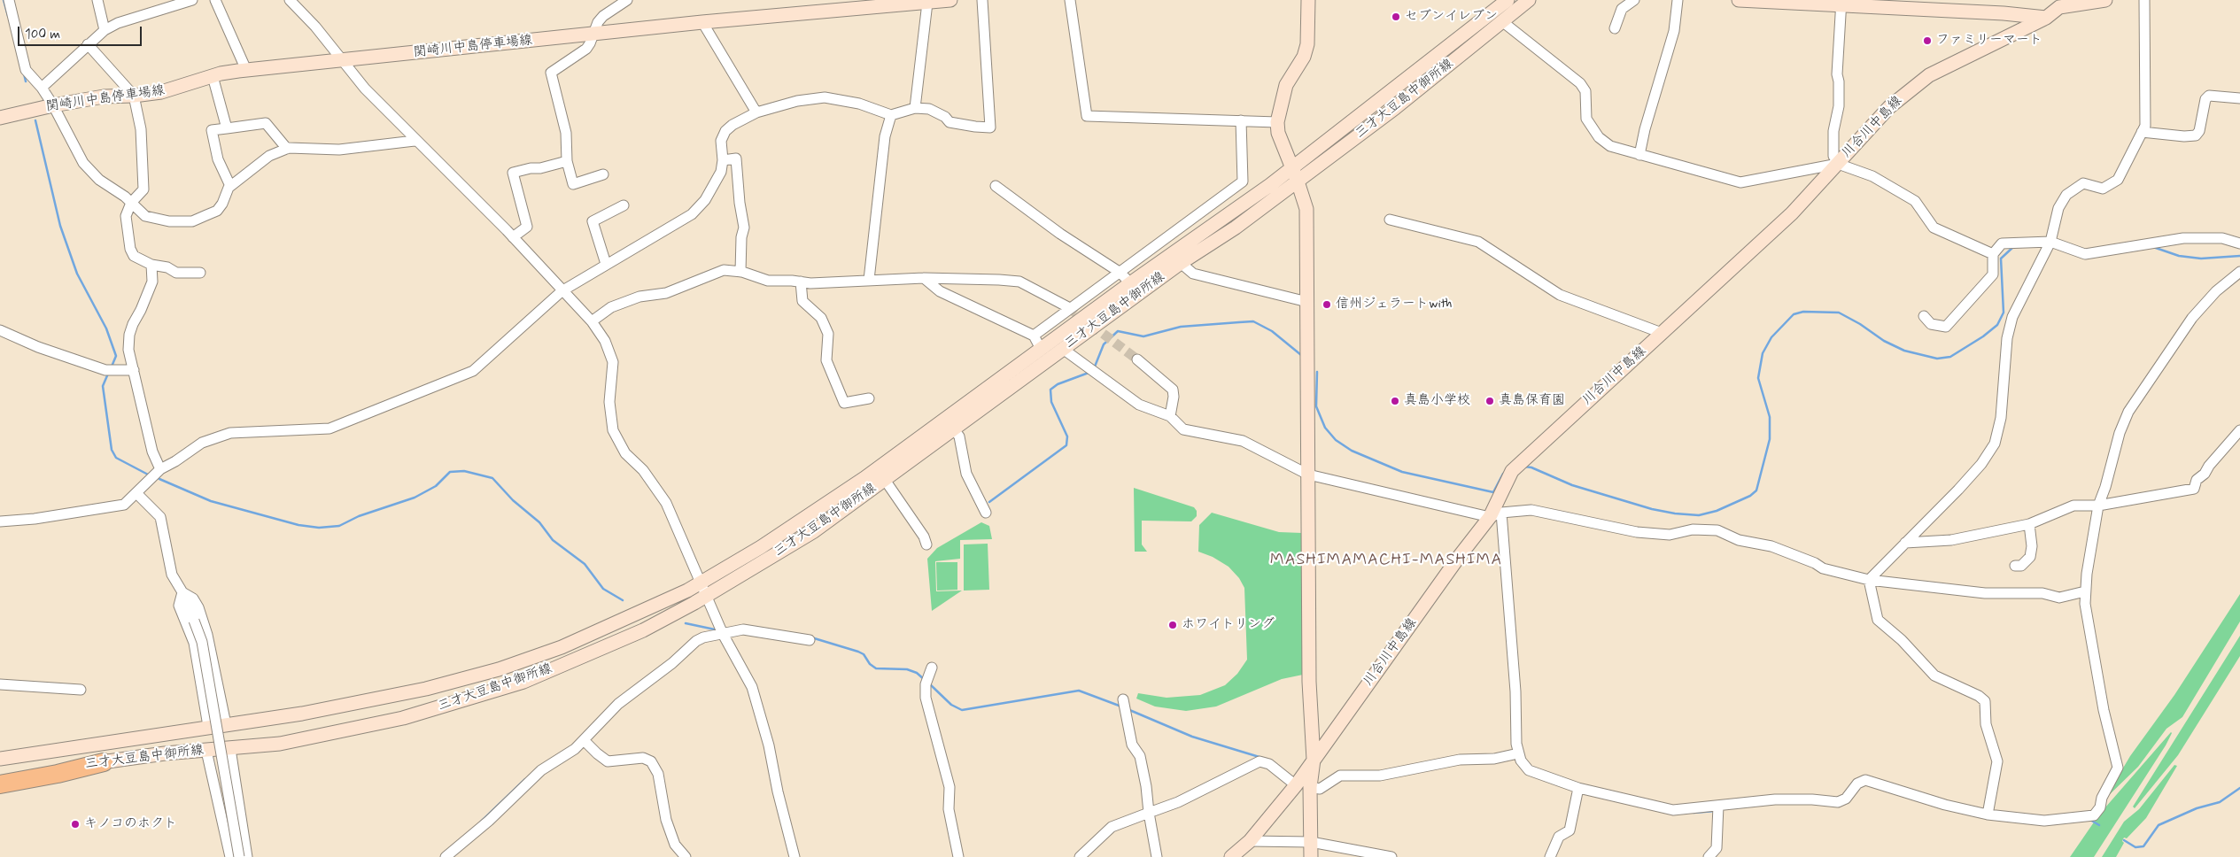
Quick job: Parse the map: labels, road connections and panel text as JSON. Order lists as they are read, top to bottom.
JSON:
{
  "streets": {
    "main road": ["関崎川中島停車場線", "三才大豆島中御所線", "川合川中島線"]
  },
  "districts": ["MASHIMAMACHI-MASHIMA"],
  "places": [
    "セブンイレブン",
    "ファミリーマート",
    "信州ジェラートwith",
    "真島小学校",
    "真島保育園",
    "ホワイトリング",
    "キノコのホクト"
  ],
  "scale_bar": "100 m"
}
